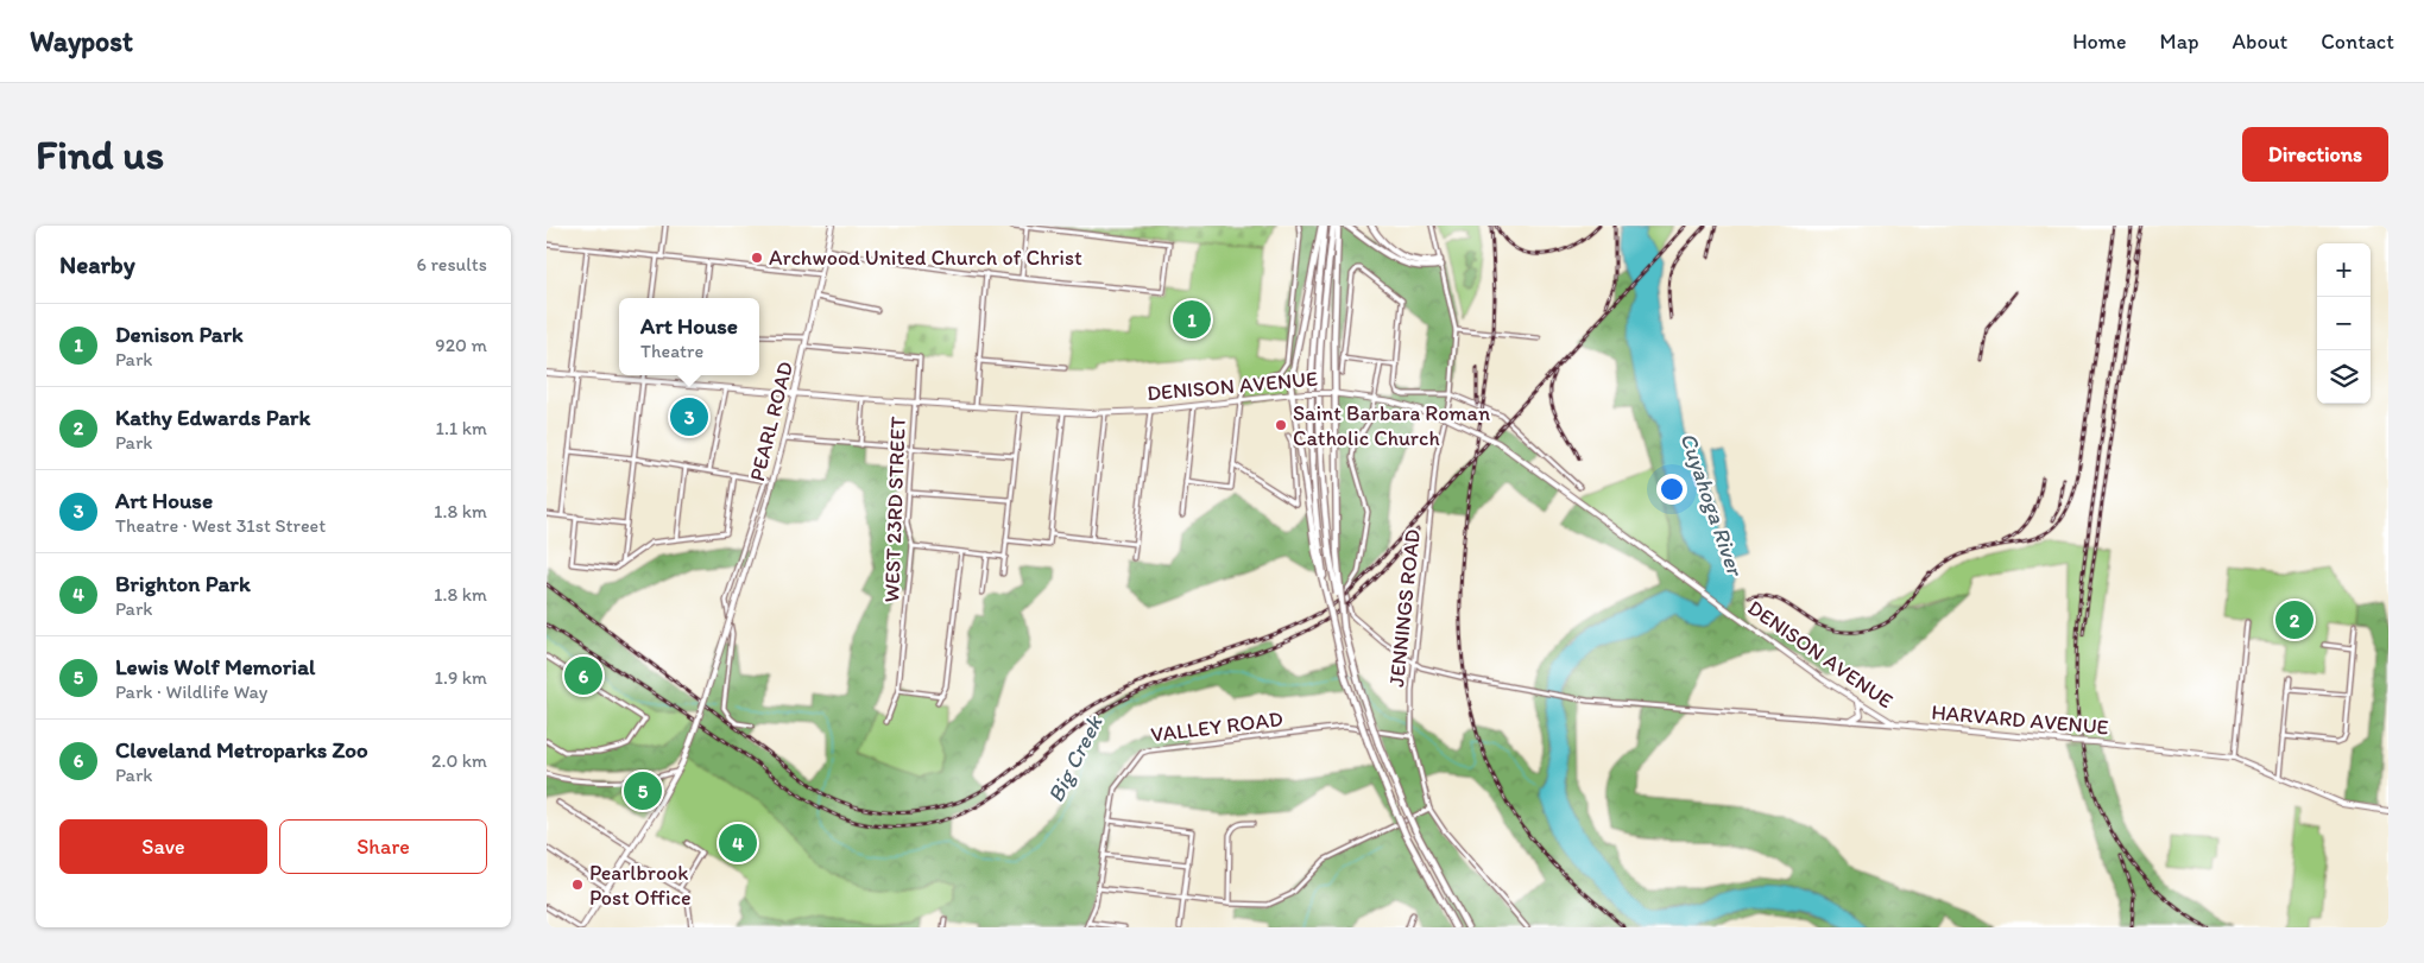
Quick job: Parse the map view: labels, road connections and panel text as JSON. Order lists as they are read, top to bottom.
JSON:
{
  "streets": {
    "main road": ["DENISON AVENUE", "PEARL ROAD", "HARVARD AVENUE"],
    "street": ["WEST 23RD STREET", "JENNINGS ROAD", "VALLEY ROAD"]
  },
  "crossings": [
    ["DENISON AVENUE", "PEARL ROAD"],
    ["DENISON AVENUE", "WEST 23RD STREET"],
    ["DENISON AVENUE", "HARVARD AVENUE"],
    ["PEARL ROAD", "WEST 23RD STREET"],
    ["JENNINGS ROAD", "HARVARD AVENUE"],
    ["JENNINGS ROAD", "VALLEY ROAD"]
  ],
  "water": ["Cuyahoga River", "Big Creek"],
  "places": ["Archwood United Church of Christ", "Saint Barbara Roman Catholic Church", "Pearlbrook Post Office"],
  "page": {
    "header": "Waypost",
    "nav": [
      "Home",
      "Map",
      "About",
      "Contact"
    ],
    "buttons": [
      "Directions",
      ["Save", "Share"]
    ],
    "title": "Find us",
    "heading": ["Nearby", "6 results"],
    "map_buttons": ["+", "−"],
    "pins": [
      "1",
      "3",
      "2",
      "6",
      "5",
      "4"
    ],
    "popup": ["Art House", "Theatre"],
    "list": [
      {
        "mark": "1",
        "name": "Denison Park",
        "note": "Park",
        "value": "920 m"
      },
      {
        "mark": "2",
        "name": "Kathy Edwards Park",
        "note": "Park",
        "value": "1.1 km"
      },
      {
        "mark": "3",
        "name": "Art House",
        "note": "Theatre · West 31st Street",
        "value": "1.8 km"
      },
      {
        "mark": "4",
        "name": "Brighton Park",
        "note": "Park",
        "value": "1.8 km"
      },
      {
        "mark": "5",
        "name": "Lewis Wolf Memorial",
        "note": "Park · Wildlife Way",
        "value": "1.9 km"
      },
      {
        "mark": "6",
        "name": "Cleveland Metroparks Zoo",
        "note": "Park",
        "value": "2.0 km"
      }
    ]
  }
}
